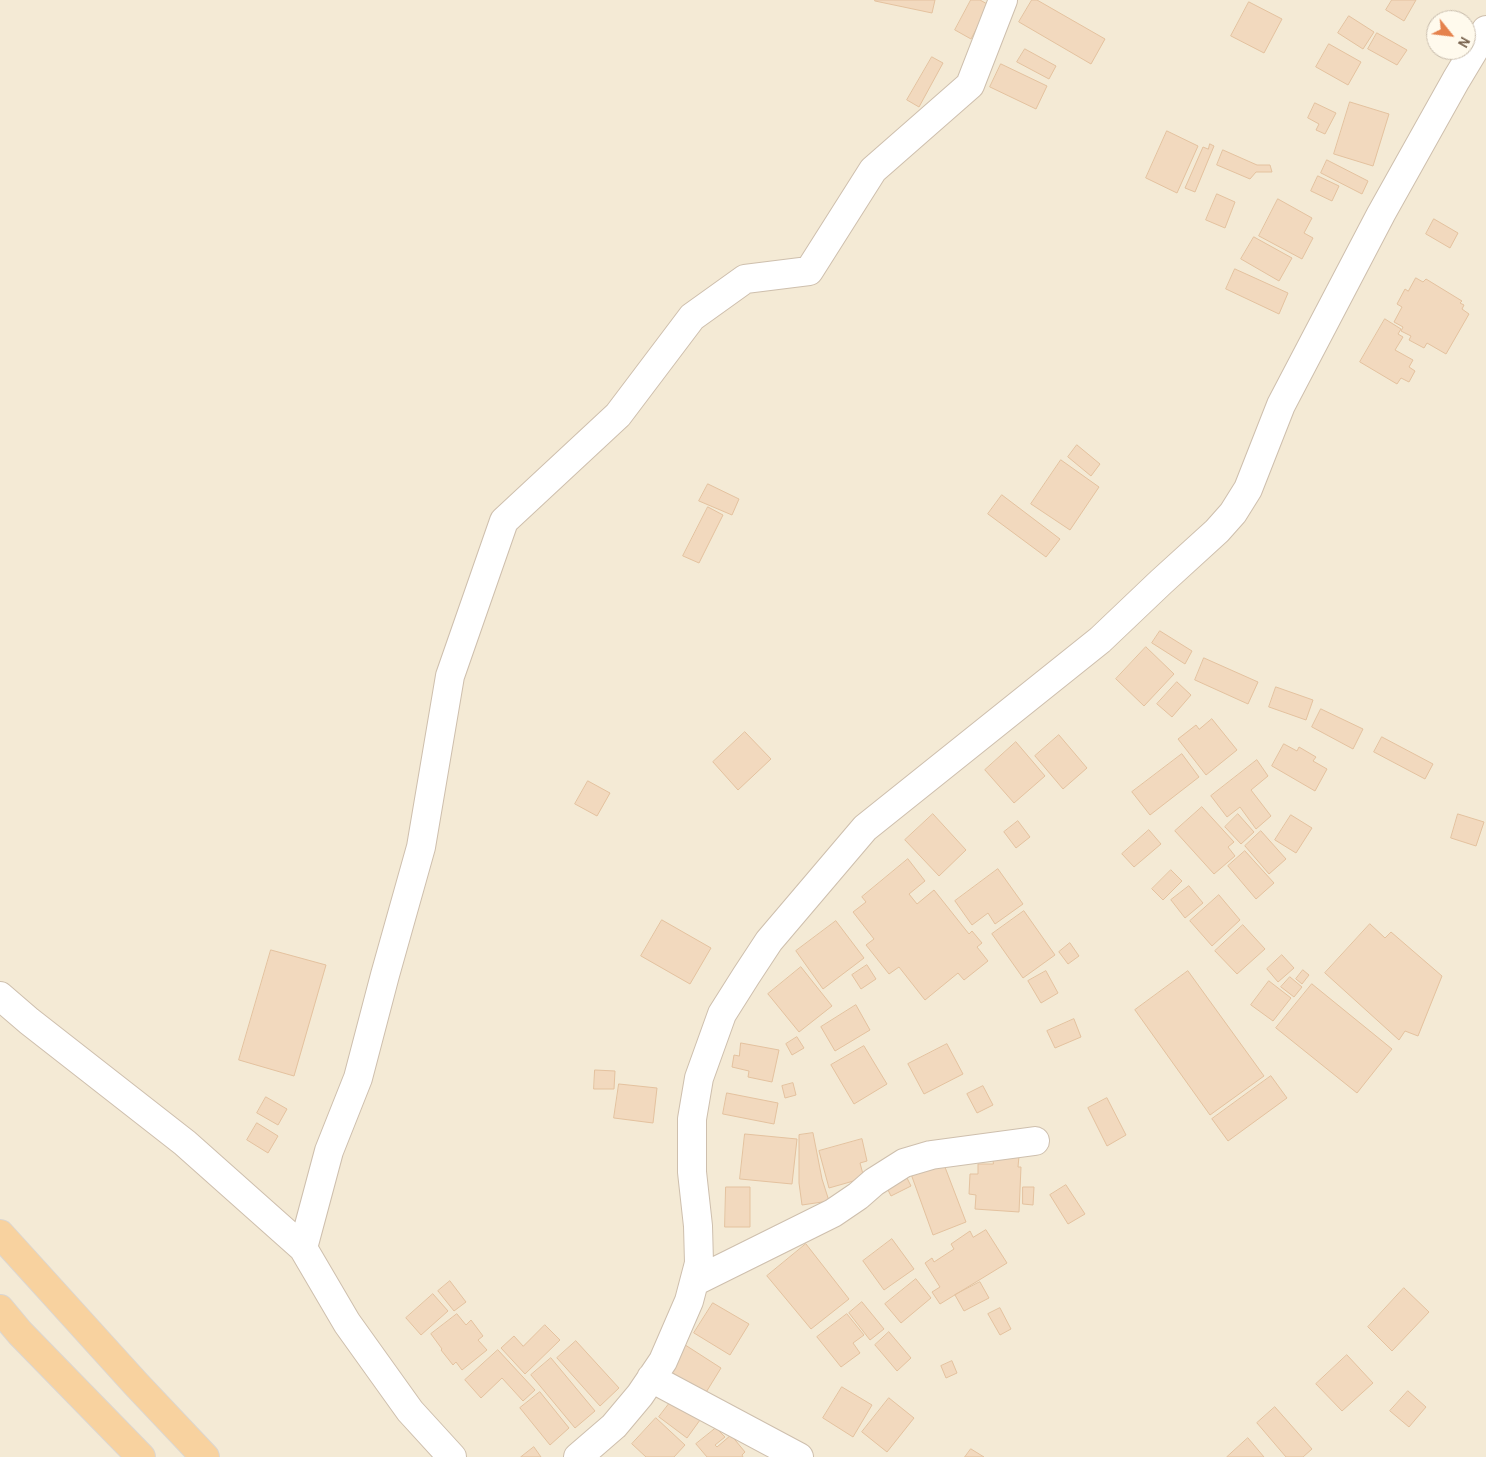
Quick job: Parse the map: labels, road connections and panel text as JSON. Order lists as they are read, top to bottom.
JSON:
{
  "north": "bottom right"
}
